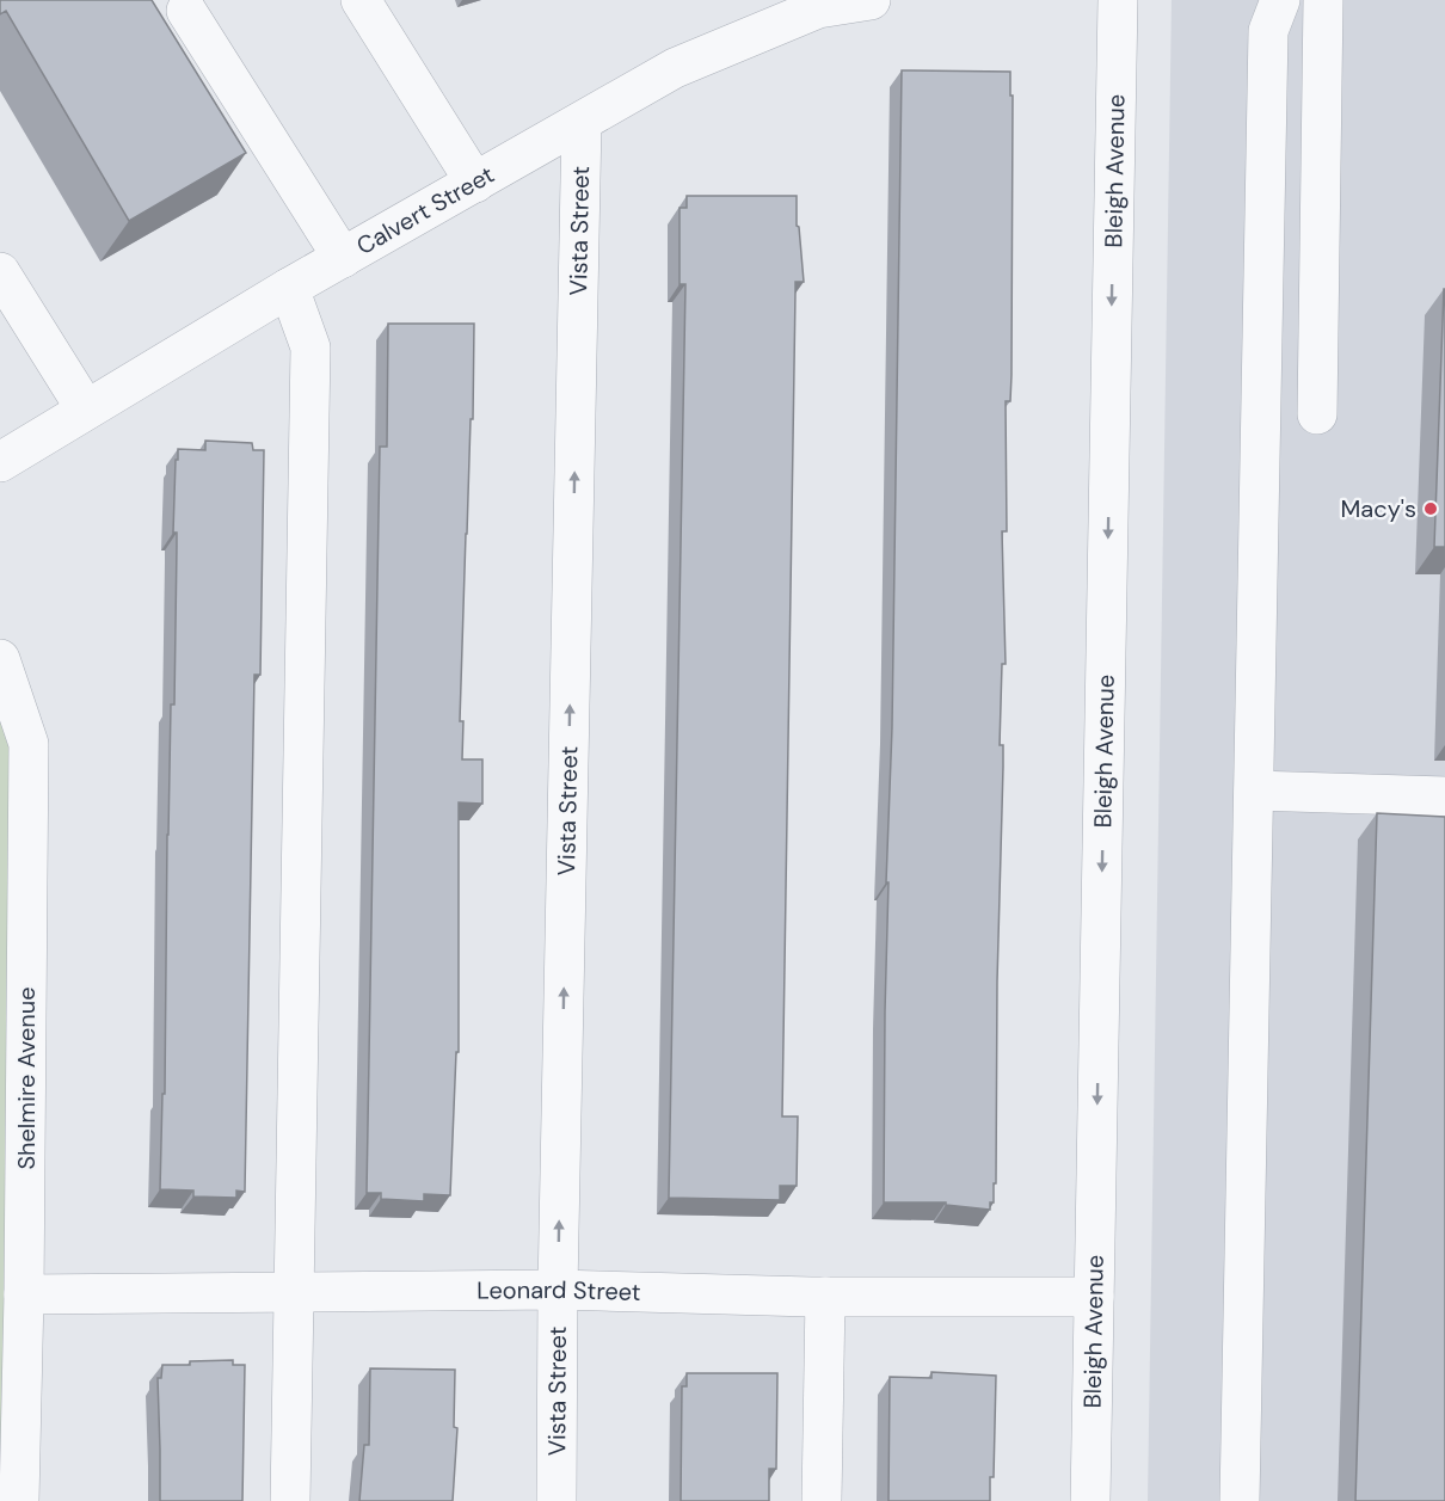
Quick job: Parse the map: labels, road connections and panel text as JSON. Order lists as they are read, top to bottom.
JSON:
{
  "streets": {
    "street": [
      "Bleigh Avenue",
      "Calvert Street",
      "Vista Street",
      "Shelmire Avenue",
      "Leonard Street"
    ]
  },
  "crossings": [
    ["Bleigh Avenue", "Leonard Street"],
    ["Calvert Street", "Vista Street"],
    ["Vista Street", "Leonard Street"],
    ["Shelmire Avenue", "Leonard Street"]
  ],
  "places": ["Macy's"]
}
